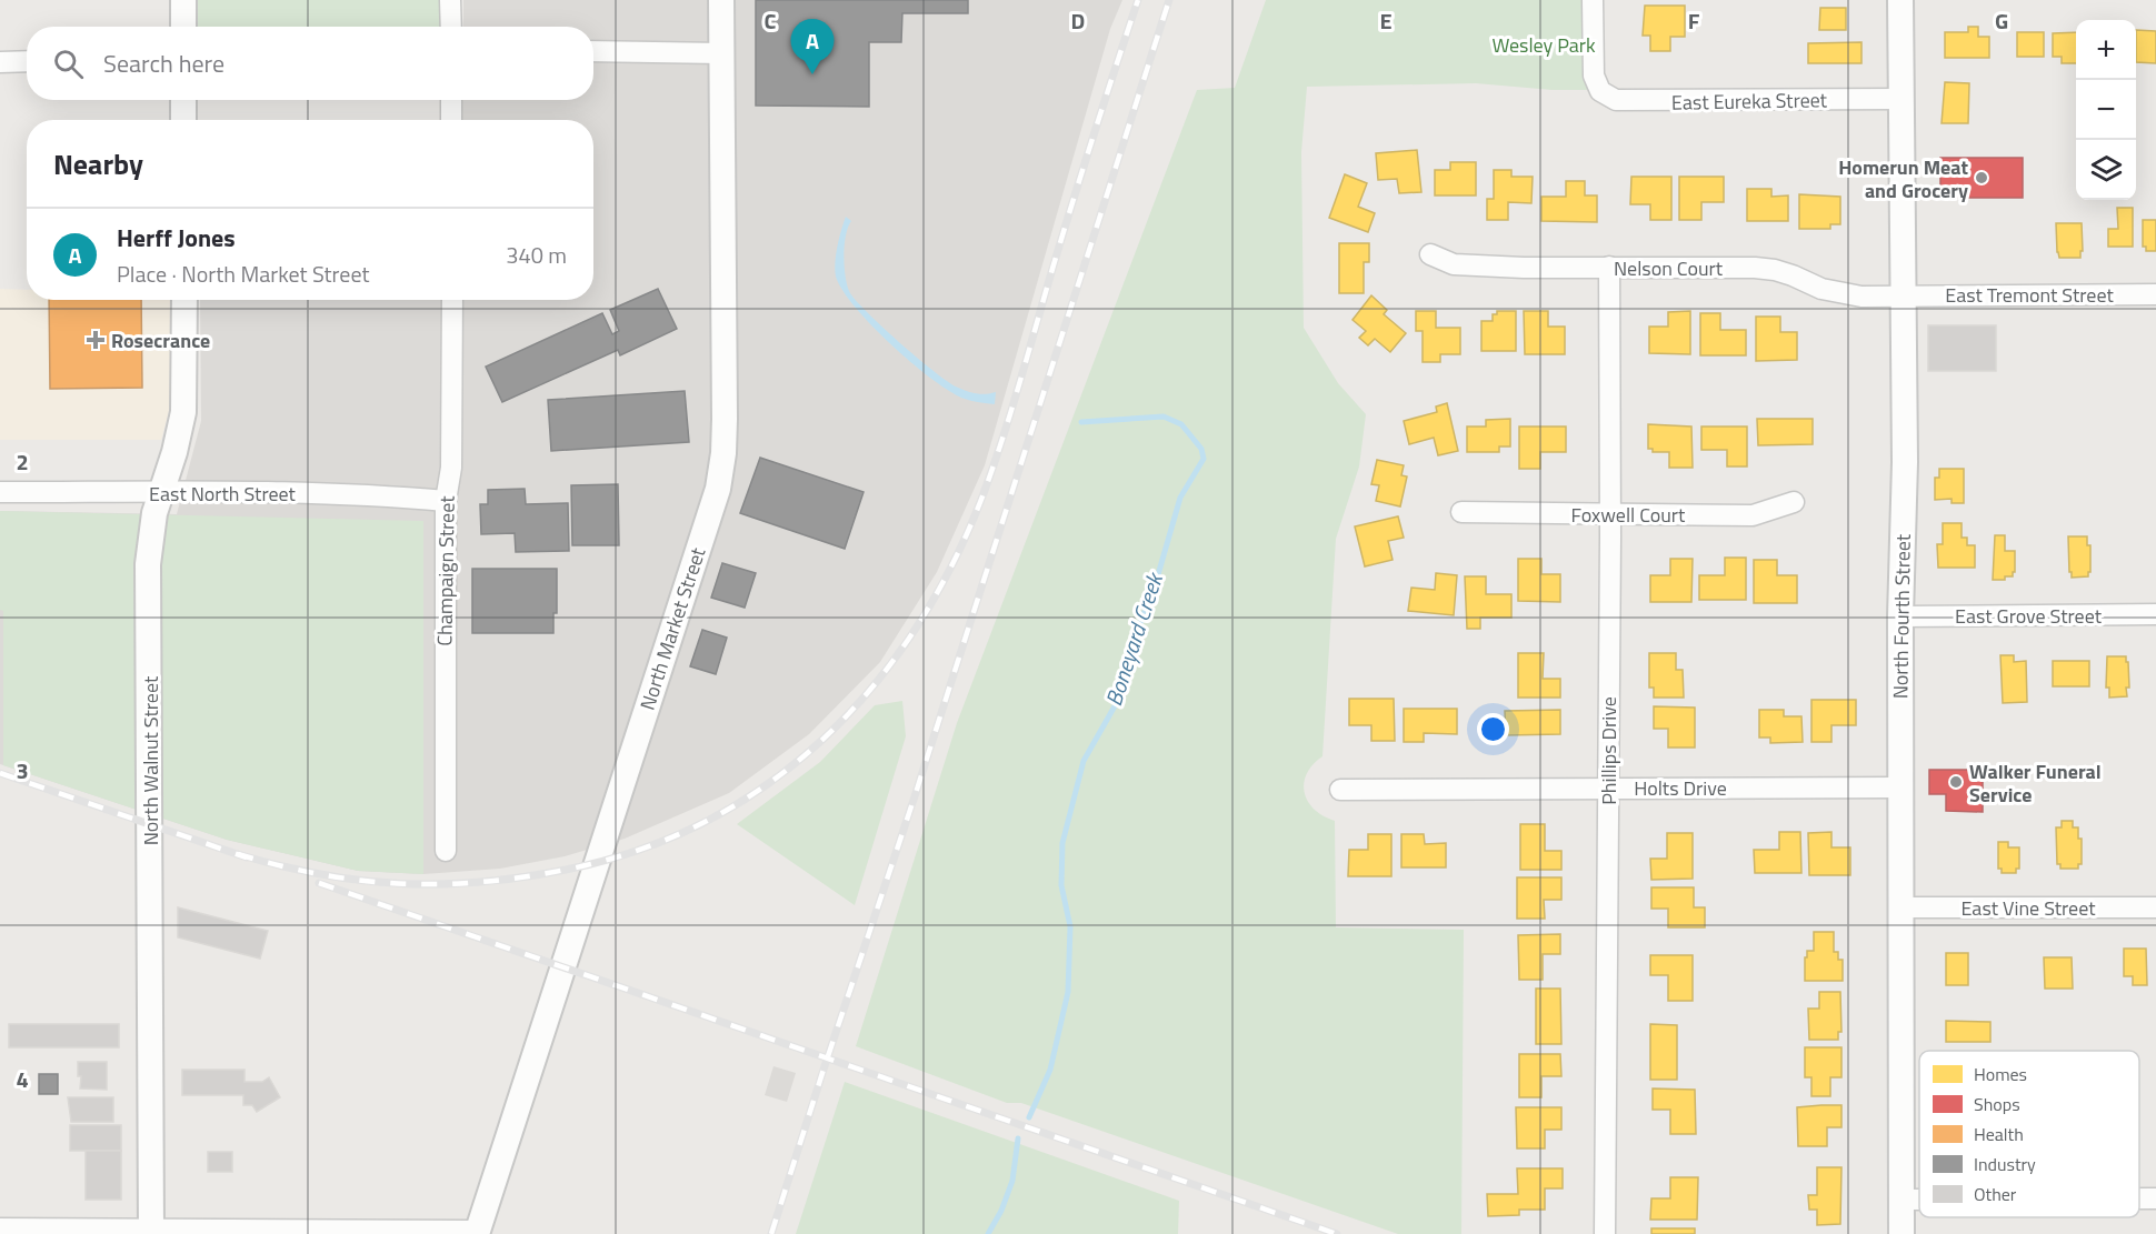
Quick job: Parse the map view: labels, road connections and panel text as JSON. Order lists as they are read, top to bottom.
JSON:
{
  "streets": {
    "street": [
      "East Eureka Street",
      "Nelson Court",
      "East Tremont Street",
      "East North Street",
      "Foxwell Court",
      "Champaign Street",
      "East Grove Street",
      "North Fourth Street",
      "North Market Street",
      "Phillips Drive",
      "North Walnut Street",
      "Holts Drive",
      "East Vine Street"
    ]
  },
  "crossings": [
    ["East Eureka Street", "North Fourth Street"],
    ["Nelson Court", "East Tremont Street"],
    ["Nelson Court", "North Fourth Street"],
    ["Nelson Court", "Phillips Drive"],
    ["East Tremont Street", "North Fourth Street"],
    ["East North Street", "Champaign Street"],
    ["East North Street", "North Walnut Street"],
    ["Foxwell Court", "Phillips Drive"],
    ["East Grove Street", "North Fourth Street"],
    ["North Fourth Street", "Holts Drive"],
    ["North Fourth Street", "East Vine Street"],
    ["Phillips Drive", "Holts Drive"]
  ],
  "water": ["Boneyard Creek"],
  "parks": ["Wesley Park"],
  "places": {
    "other": ["Homerun Meat and Grocery", "Walker Funeral Service"],
    "health": ["Rosecrance"]
  },
  "legend": [
    "Homes",
    "Shops",
    "Health",
    "Industry",
    "Other"
  ],
  "page": {
    "pins": "A",
    "map_buttons": ["+", "−"],
    "search": "Search here",
    "heading": "Nearby",
    "list": [
      {
        "mark": "A",
        "name": "Herff Jones",
        "note": "Place · North Market Street",
        "value": "340 m"
      }
    ]
  },
  "grid": {
    "columns": [
      "C",
      "D",
      "E",
      "F",
      "G"
    ],
    "rows": ["2", "3", "4"]
  }
}
